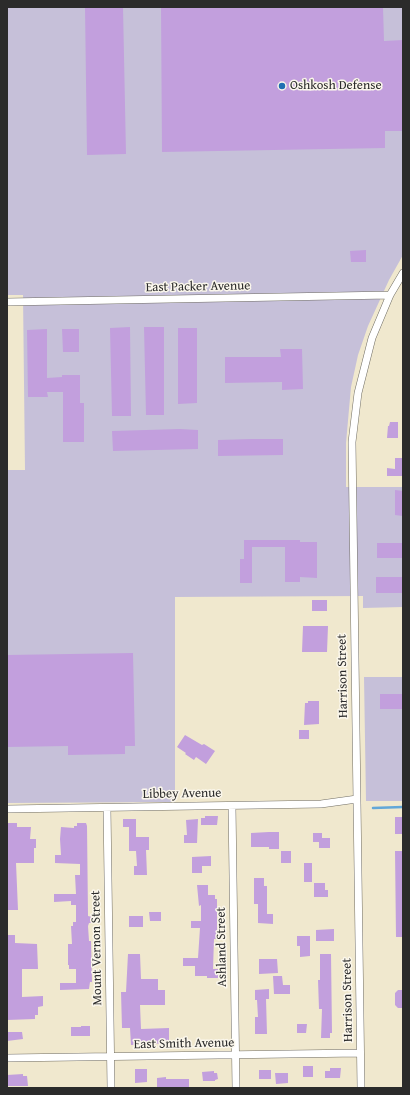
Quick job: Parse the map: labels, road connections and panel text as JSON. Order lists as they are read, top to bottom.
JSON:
{
  "streets": {
    "street": [
      "East Packer Avenue",
      "Harrison Street",
      "Libbey Avenue",
      "Ashland Street",
      "Mount Vernon Street",
      "East Smith Avenue"
    ]
  },
  "crossings": [
    ["East Packer Avenue", "Harrison Street"],
    ["Harrison Street", "Libbey Avenue"],
    ["Harrison Street", "East Smith Avenue"],
    ["Libbey Avenue", "Ashland Street"],
    ["Libbey Avenue", "Mount Vernon Street"],
    ["Ashland Street", "East Smith Avenue"],
    ["Mount Vernon Street", "East Smith Avenue"]
  ],
  "places": ["Oshkosh Defense"]
}
